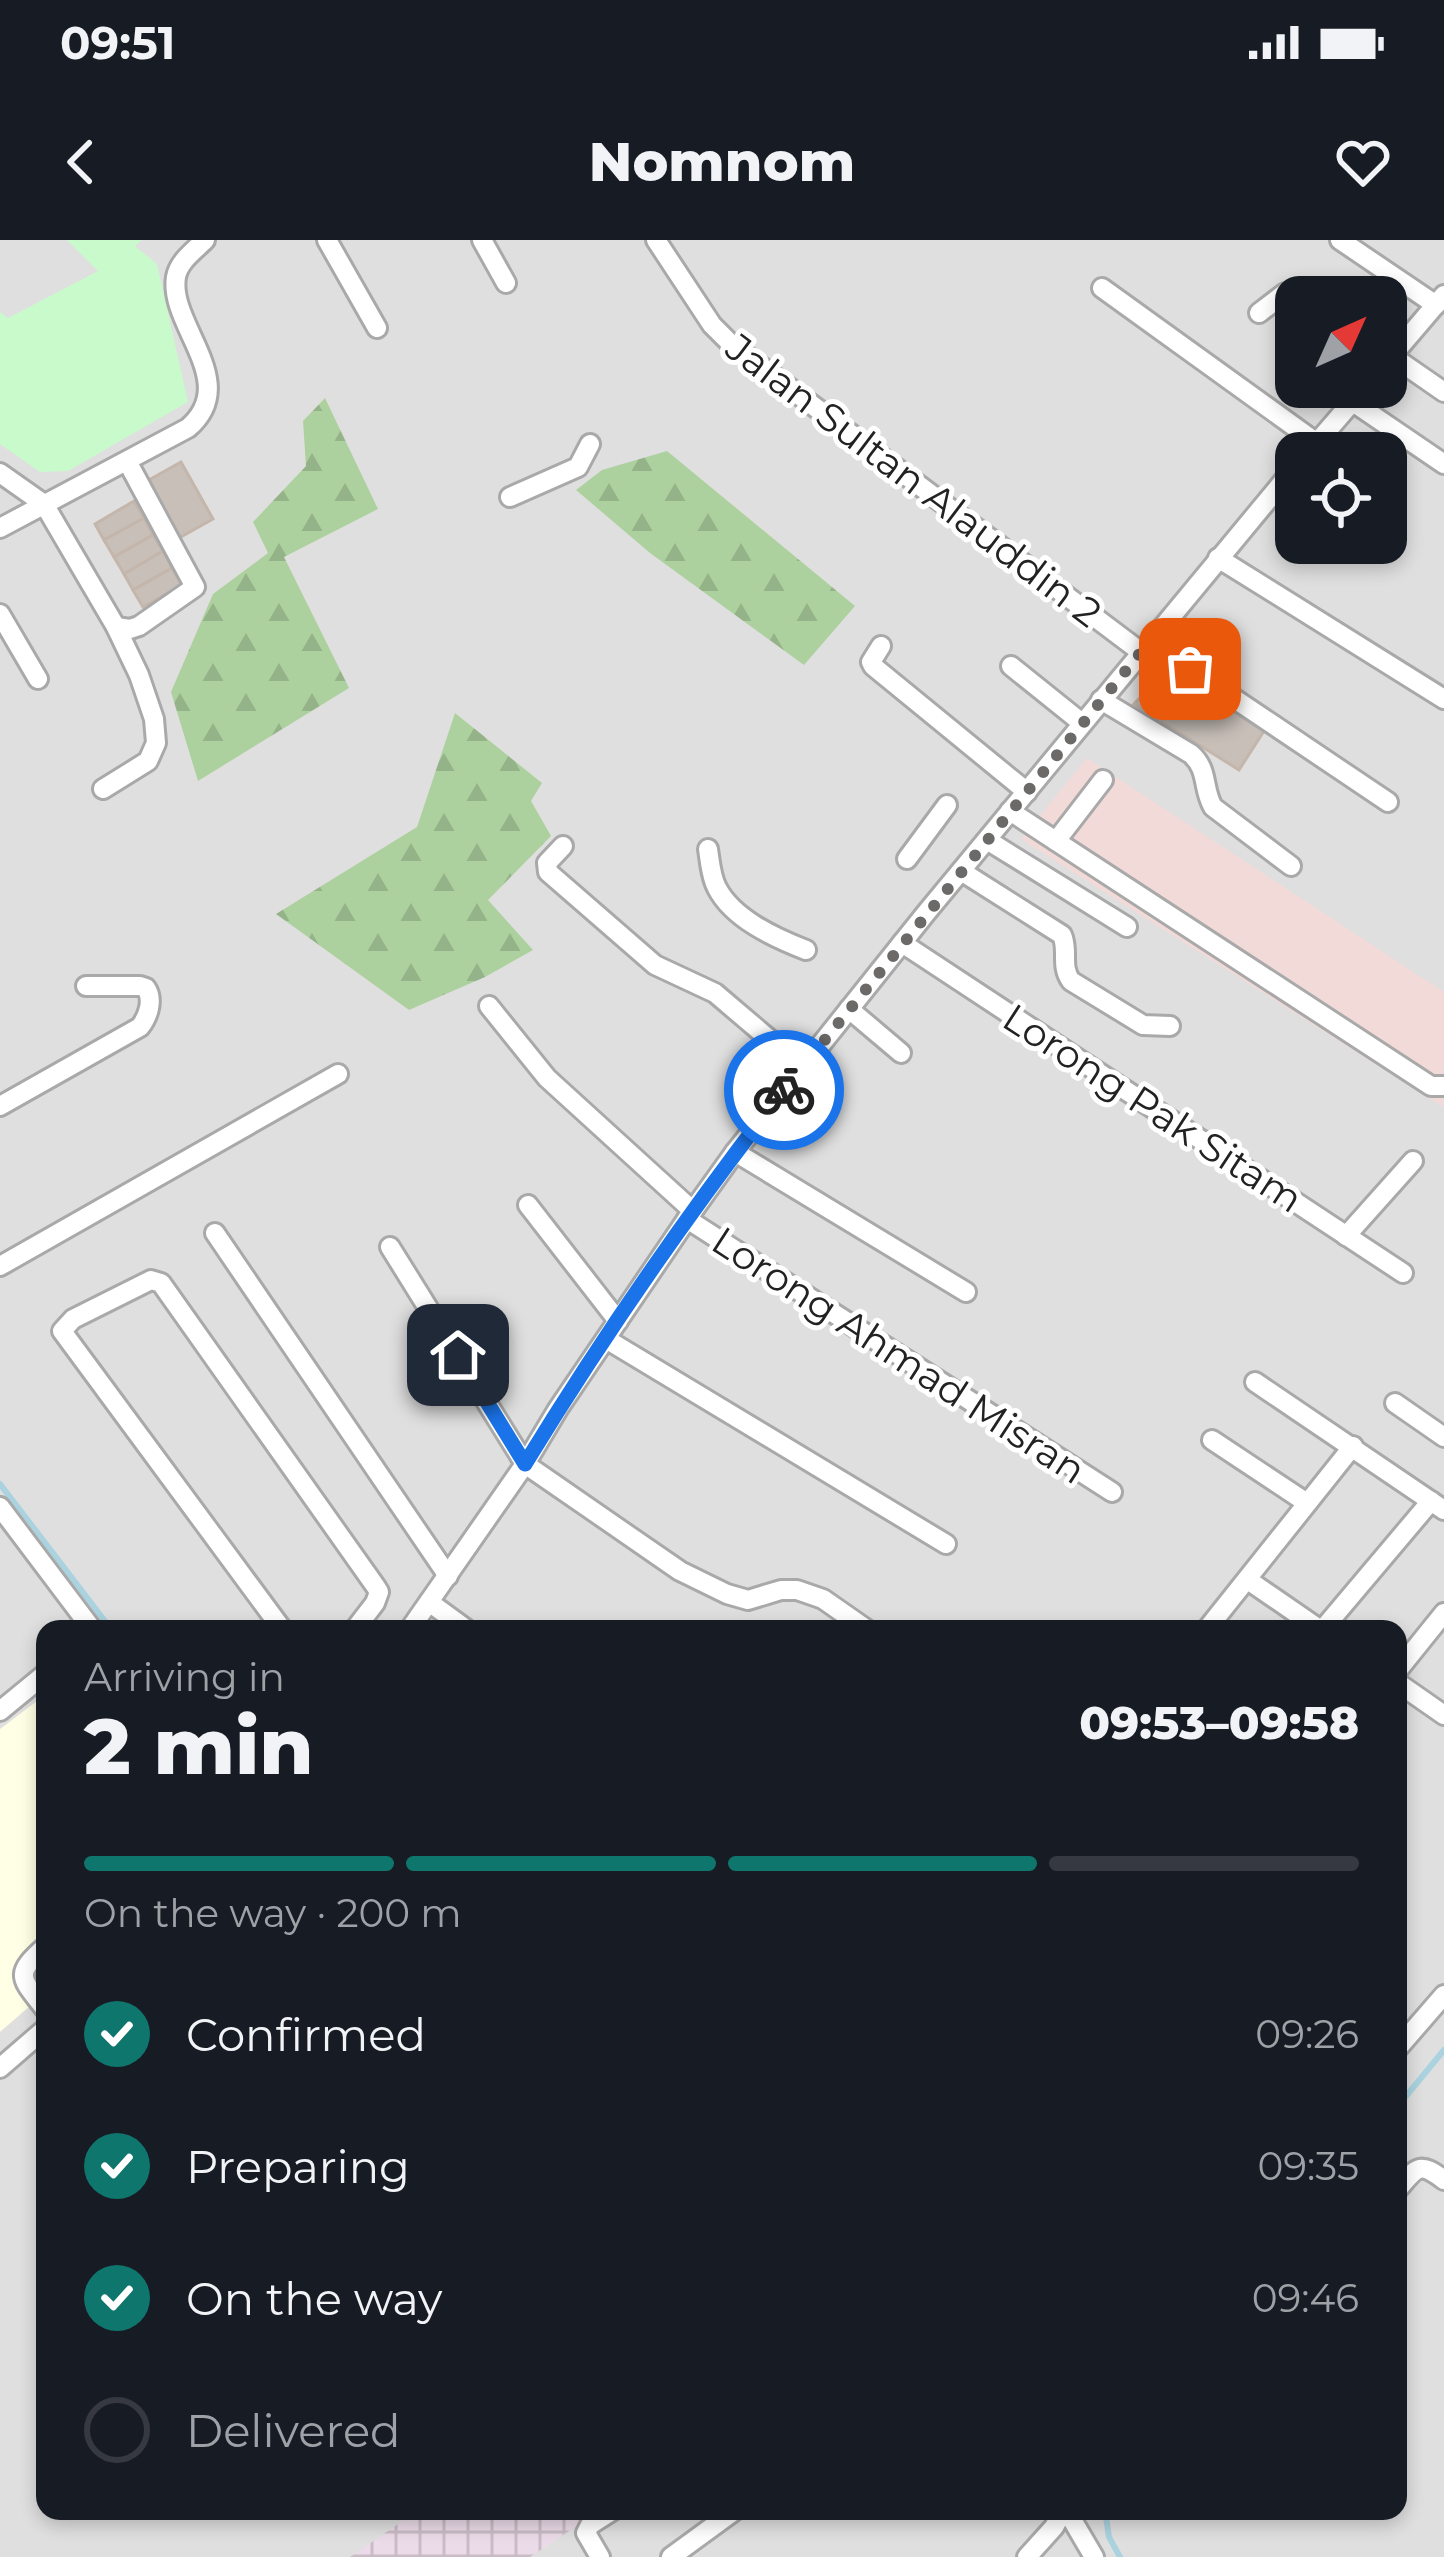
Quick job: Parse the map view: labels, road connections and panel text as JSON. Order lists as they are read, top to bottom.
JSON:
{
  "streets": {
    "street": ["Jalan Sultan Alauddin 2", "Lorong Pak Sitam", "Lorong Ahmad Misran"]
  },
  "north": "top right",
  "page": {
    "status": "09:51",
    "header": "Nomnom",
    "heading": ["2 min", "Arriving in", "09:53–09:58"],
    "bar": "On the way · 200 m",
    "list": [
      ["Confirmed", "09:26"],
      ["Preparing", "09:35"],
      ["On the way", "09:46"],
      "Delivered"
    ]
  }
}
